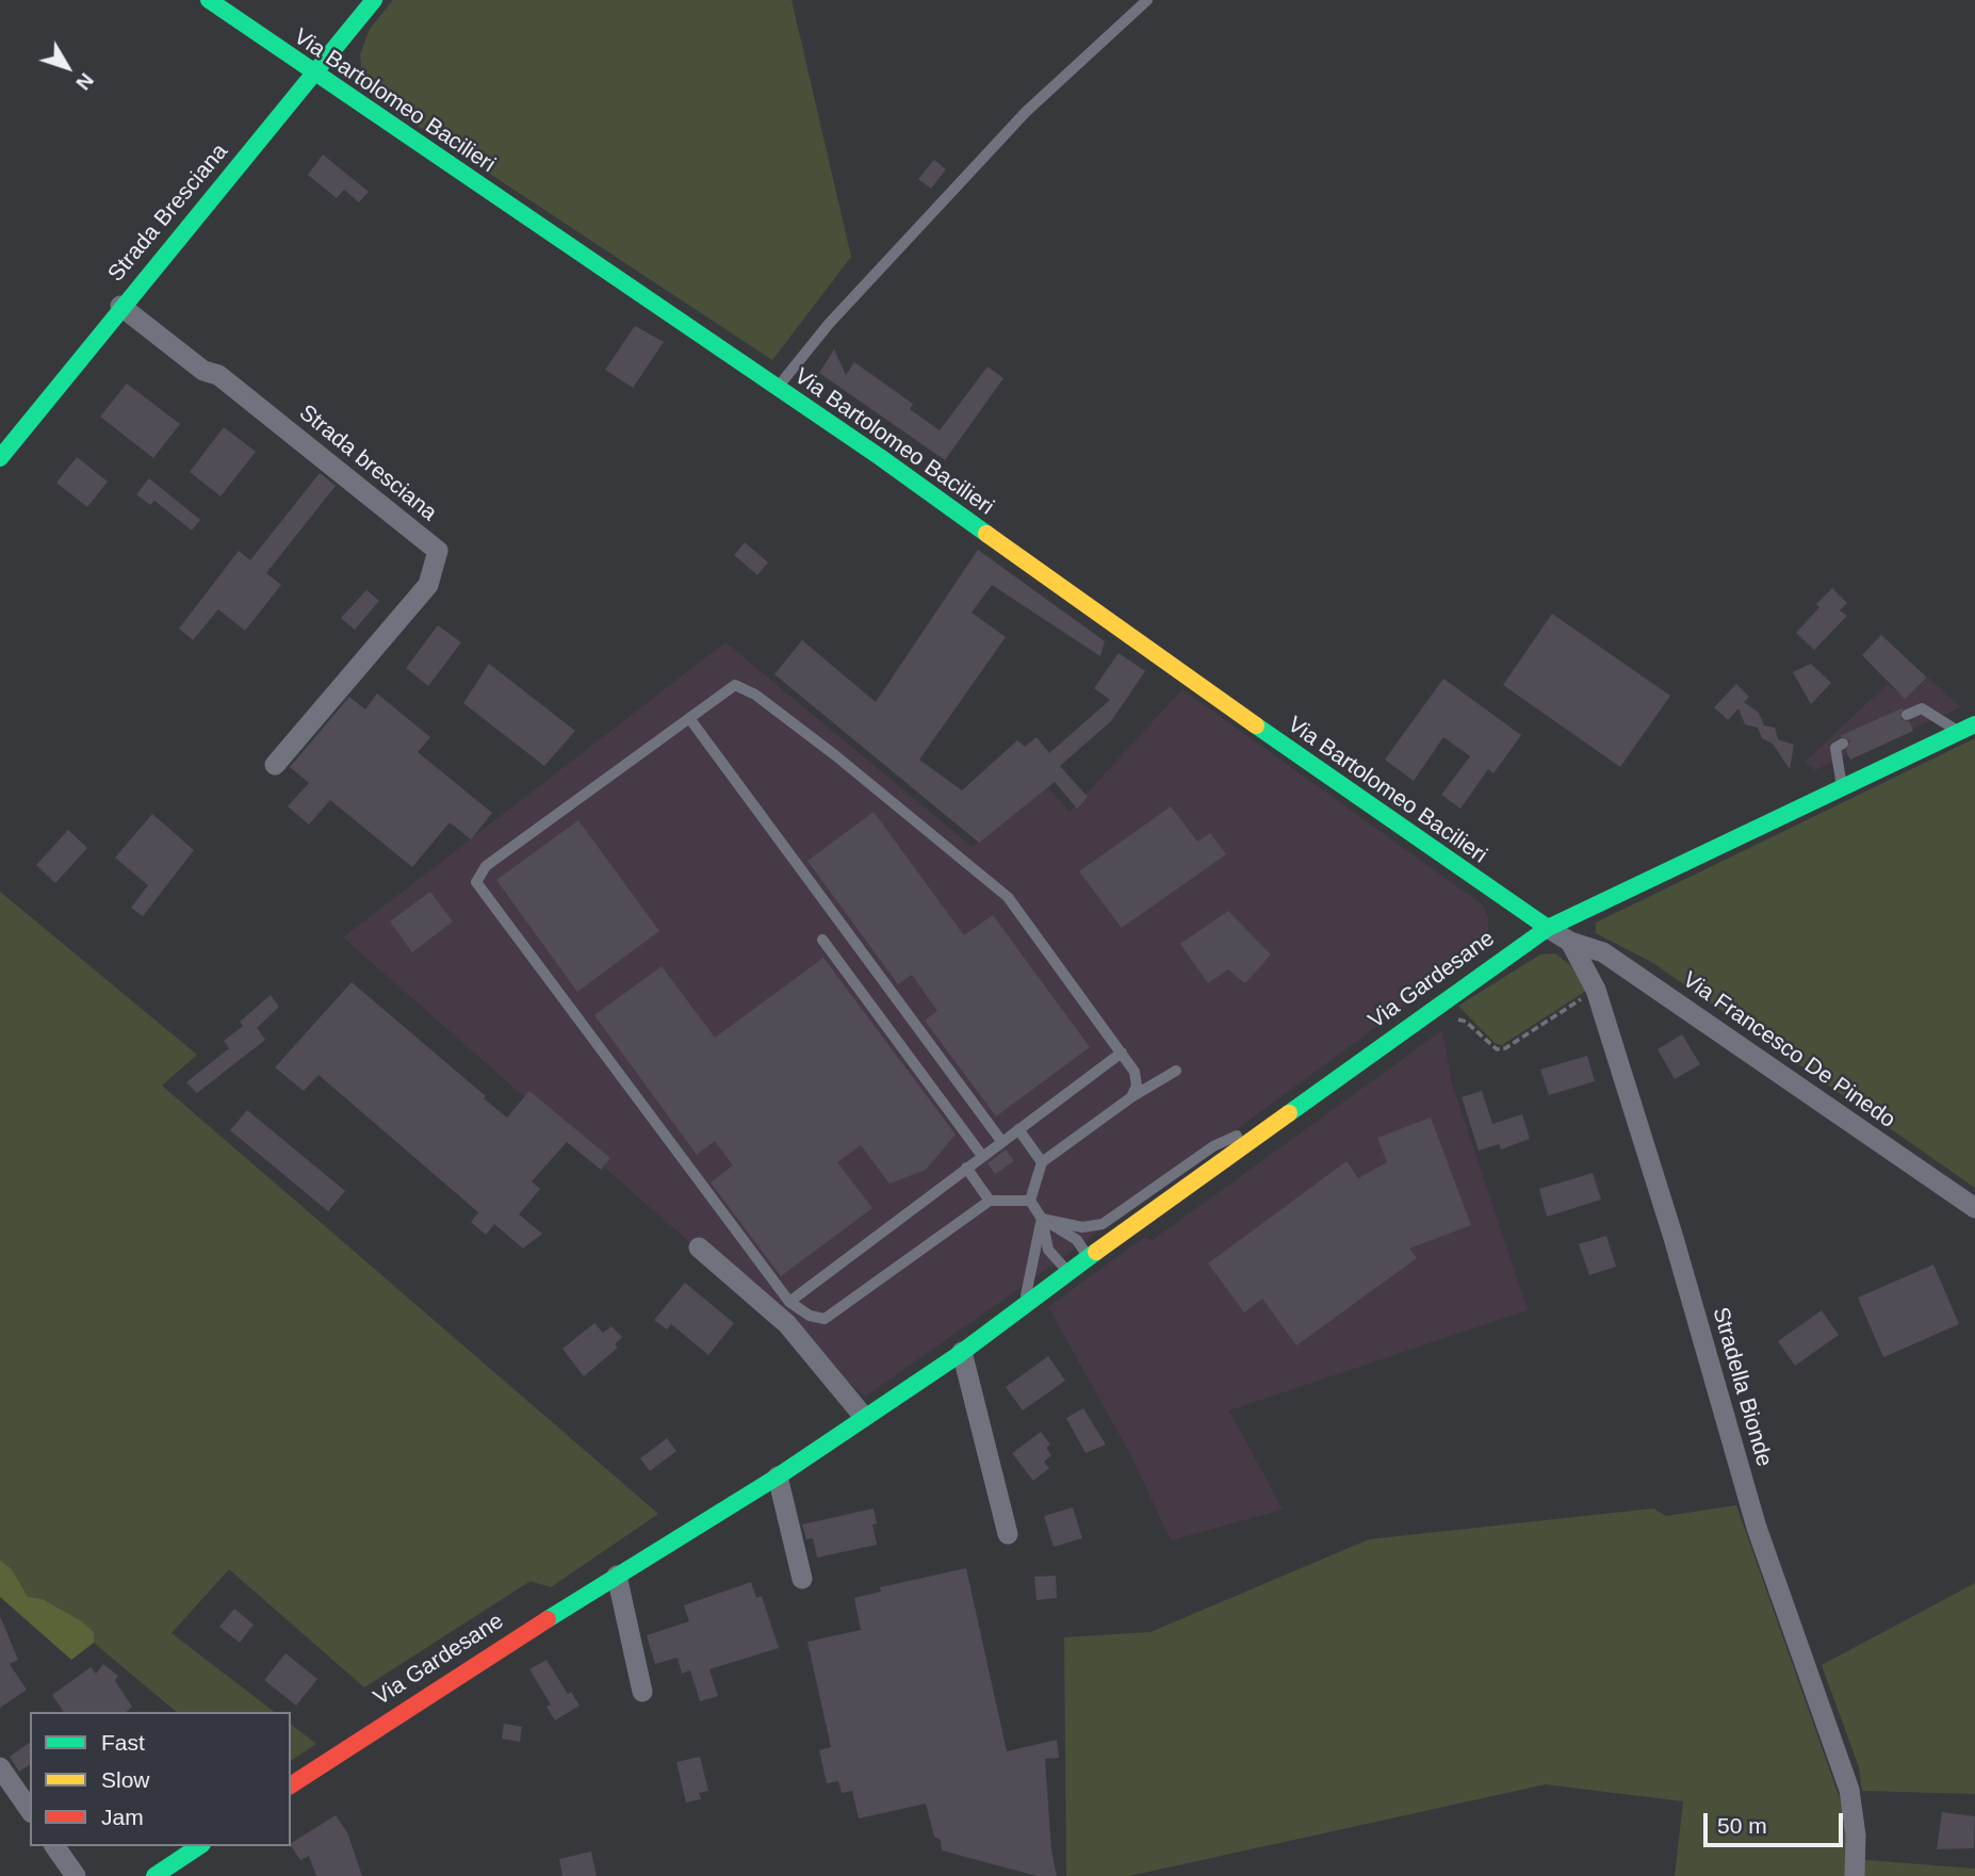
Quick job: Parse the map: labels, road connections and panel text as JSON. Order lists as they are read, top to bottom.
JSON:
{
  "streets": {
    "main road": ["Via Bartolomeo Bacilieri", "Strada Bresciana", "Via Gardesane"],
    "street": ["Strada bresciana", "Via Francesco De Pinedo", "Stradella Bionde"]
  },
  "crossings": [
    ["Via Bartolomeo Bacilieri", "Strada Bresciana"],
    ["Via Bartolomeo Bacilieri", "Via Gardesane"],
    ["Strada Bresciana", "Strada bresciana"],
    ["Via Francesco De Pinedo", "Stradella Bionde"]
  ],
  "legend": ["Fast", "Slow", "Jam"],
  "scale_bar": "50 m",
  "north": "bottom right"
}
